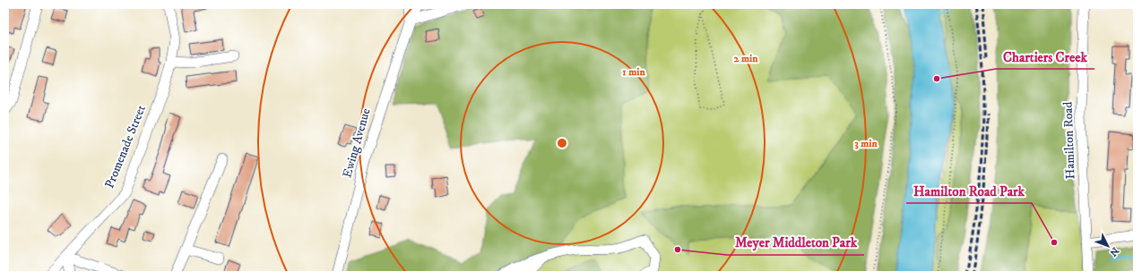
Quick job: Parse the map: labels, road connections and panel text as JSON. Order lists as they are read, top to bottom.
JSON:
{
  "streets": {
    "street": ["Hamilton Road", "Ewing Avenue", "Promenade Street"]
  },
  "places": ["Chartiers Creek", "Hamilton Road Park", "Meyer Middleton Park"],
  "north": "bottom right",
  "rings": ["2 min", "1 min", "3 min"]
}
